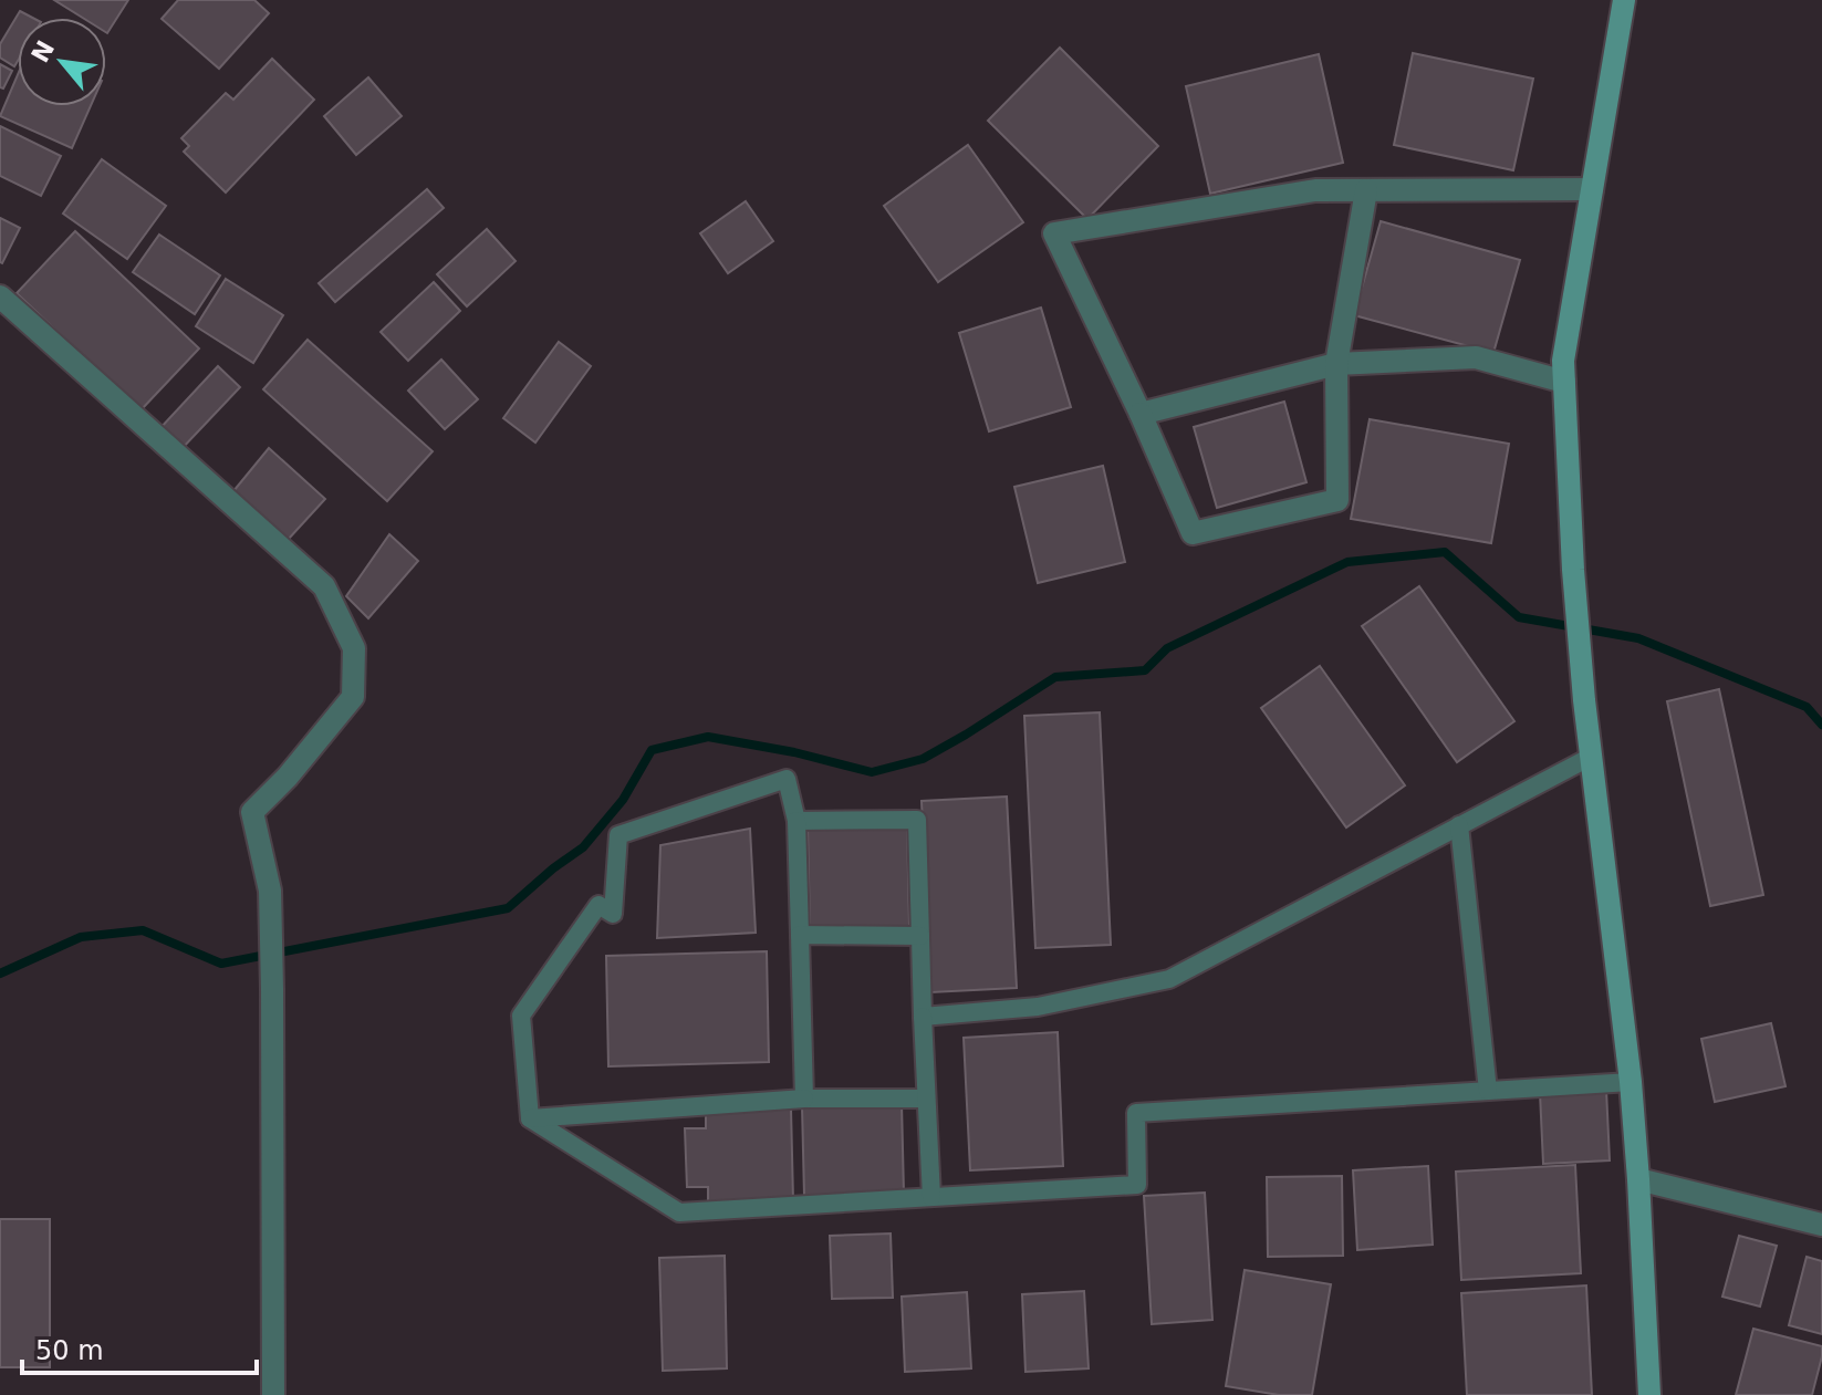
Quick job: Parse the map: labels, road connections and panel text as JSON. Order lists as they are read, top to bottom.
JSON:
{
  "scale_bar": "50 m",
  "north": "top left"
}
